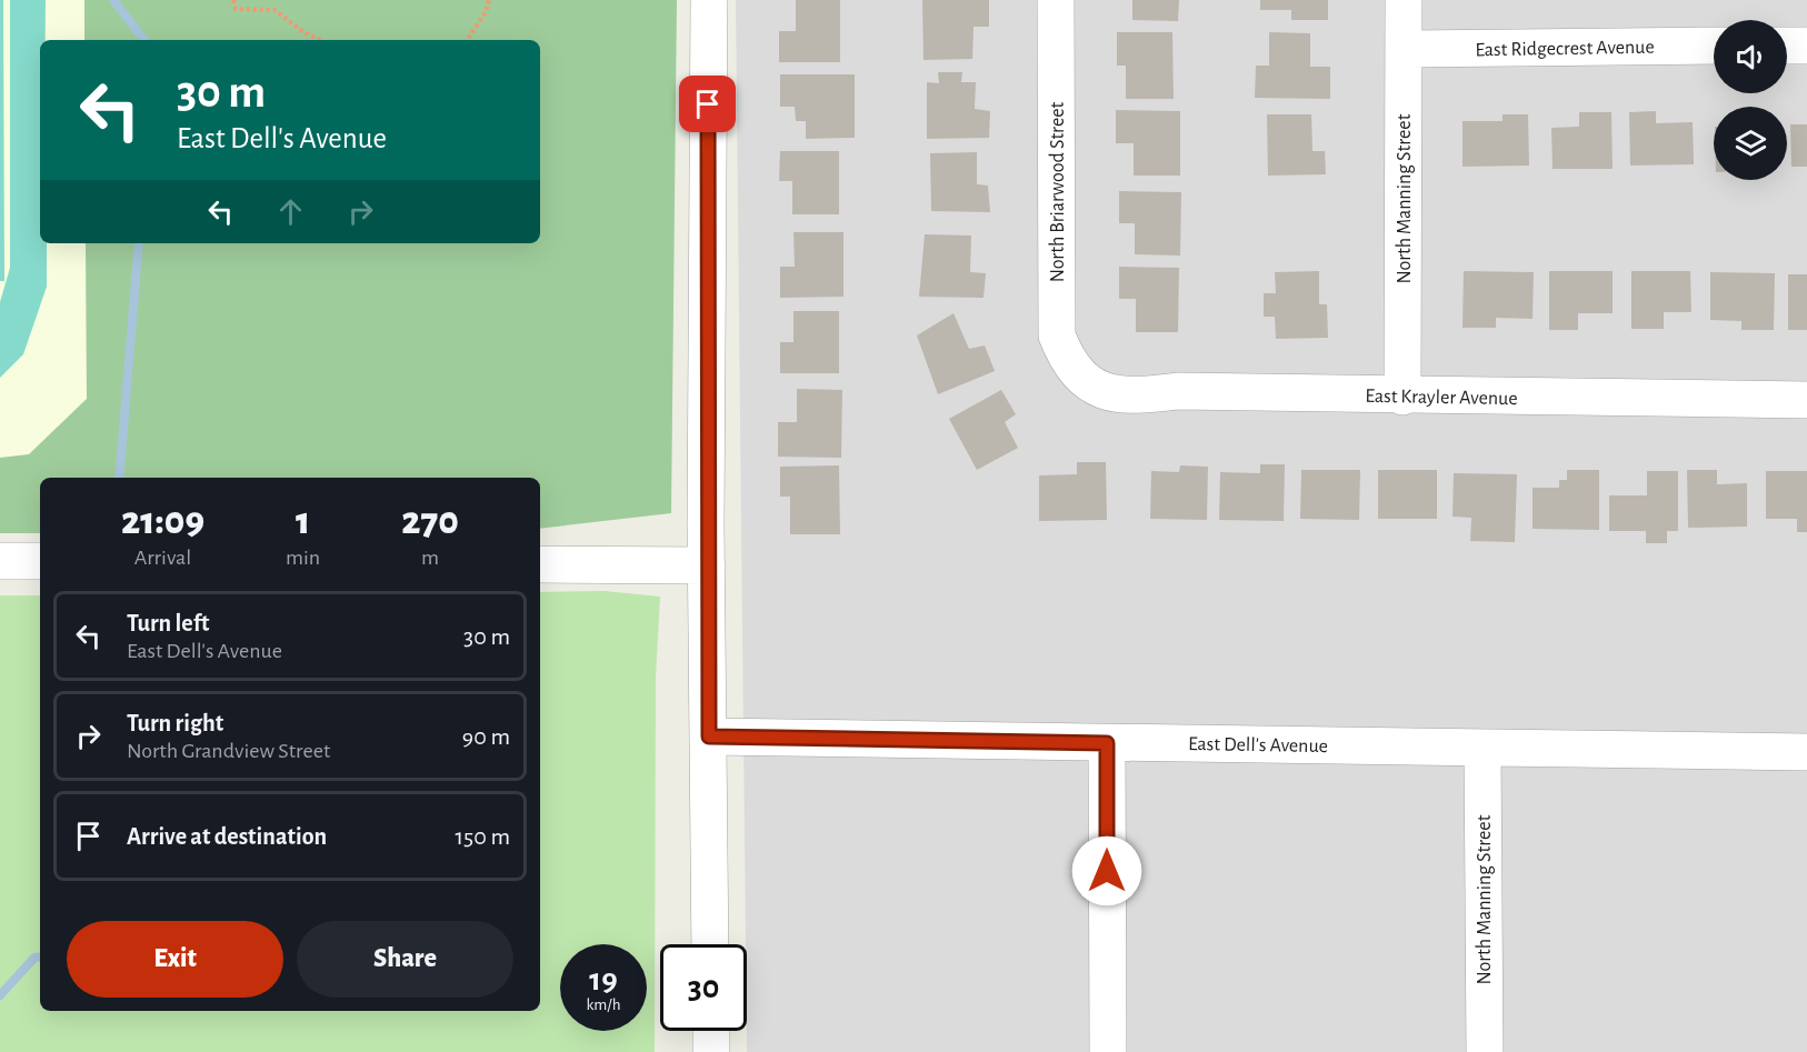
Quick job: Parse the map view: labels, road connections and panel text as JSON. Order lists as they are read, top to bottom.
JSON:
{
  "streets": {
    "street": [
      "East Ridgecrest Avenue",
      "North Briarwood Street",
      "North Manning Street",
      "East Krayler Avenue",
      "East Dell's Avenue"
    ]
  },
  "crossings": [
    ["East Ridgecrest Avenue", "North Manning Street"],
    ["North Briarwood Street", "East Krayler Avenue"],
    ["North Manning Street", "East Krayler Avenue"],
    ["North Manning Street", "East Dell's Avenue"]
  ],
  "page": {
    "turn": ["30 m", "East Dell's Avenue"],
    "eta": [
      "21:09",
      "Arrival",
      "1",
      "min",
      "270",
      "m"
    ],
    "list": [
      {
        "name": "Turn left",
        "note": "East Dell's Avenue",
        "value": "30 m"
      },
      {
        "name": "Turn right",
        "note": "North Grandview Street",
        "value": "90 m"
      },
      {
        "name": "Arrive at destination",
        "value": "150 m"
      }
    ],
    "buttons": ["Exit", "Share"],
    "speed": "19 km/h",
    "limit": "30"
  }
}
